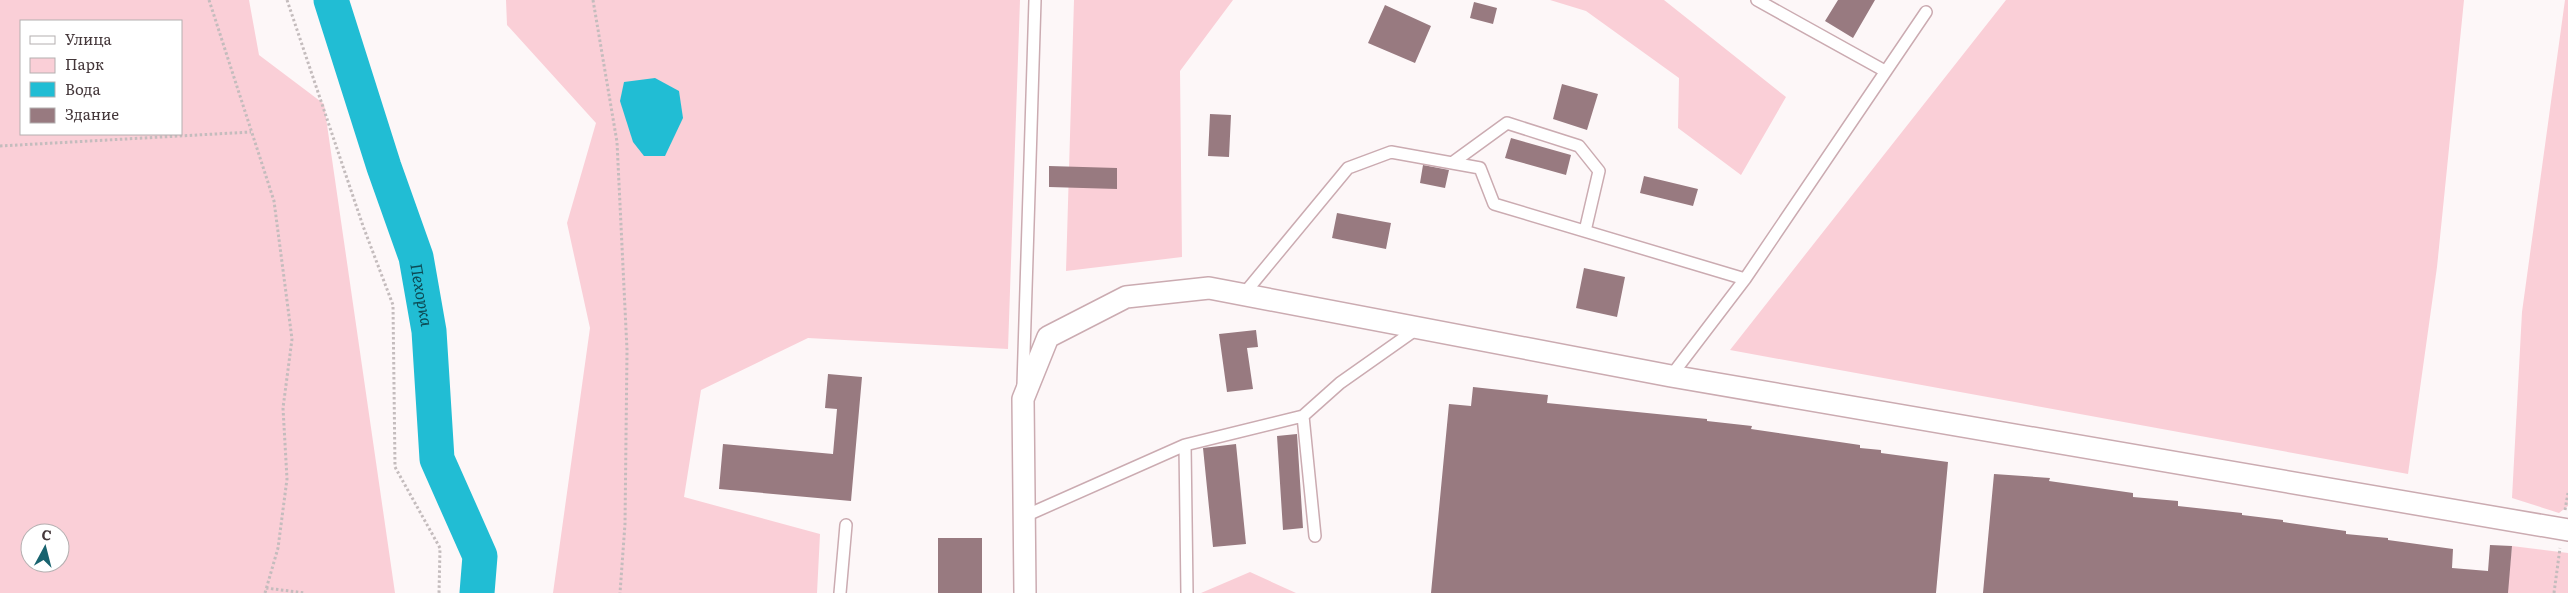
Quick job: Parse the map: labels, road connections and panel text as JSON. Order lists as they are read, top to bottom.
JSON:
{
  "water": ["Пехорка"],
  "legend": [
    "Улица",
    "Парк",
    "Вода",
    "Здание"
  ],
  "north": "top"
}
